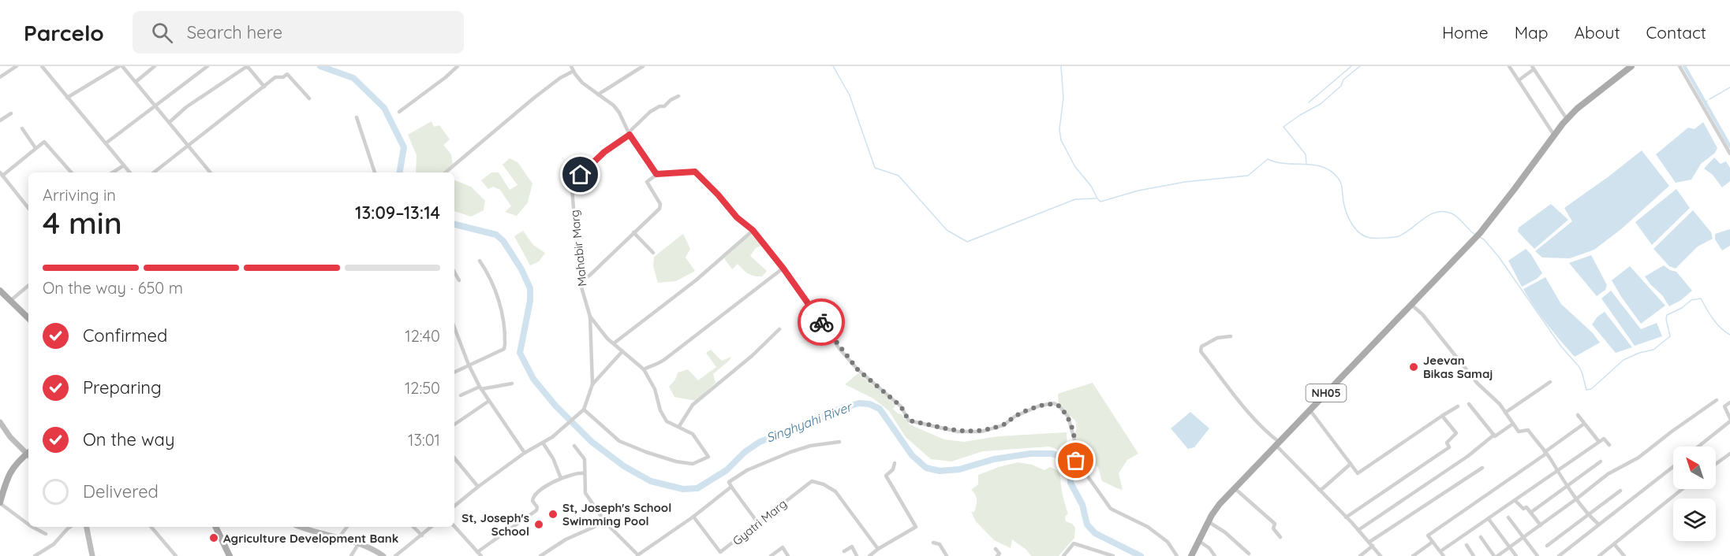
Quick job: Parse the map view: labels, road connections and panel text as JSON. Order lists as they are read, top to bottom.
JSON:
{
  "streets": {
    "main road": ["NH05"],
    "street": ["Mahabir Marg", "Gyatri Marg"]
  },
  "water": ["Singhyahi River"],
  "places": [
    "Jeevan Bikas Samaj",
    "St, Joseph's School Swimming Pool",
    "St, Joseph's School",
    "Agriculture Development Bank"
  ],
  "north": "top left",
  "page": {
    "header": "Parcelo",
    "search": "Search here",
    "nav": [
      "Home",
      "Map",
      "About",
      "Contact"
    ],
    "heading": ["4 min", "Arriving in", "13:09–13:14"],
    "bar": "On the way · 650 m",
    "list": [
      ["Confirmed", "12:40"],
      ["Preparing", "12:50"],
      ["On the way", "13:01"],
      "Delivered"
    ]
  }
}
